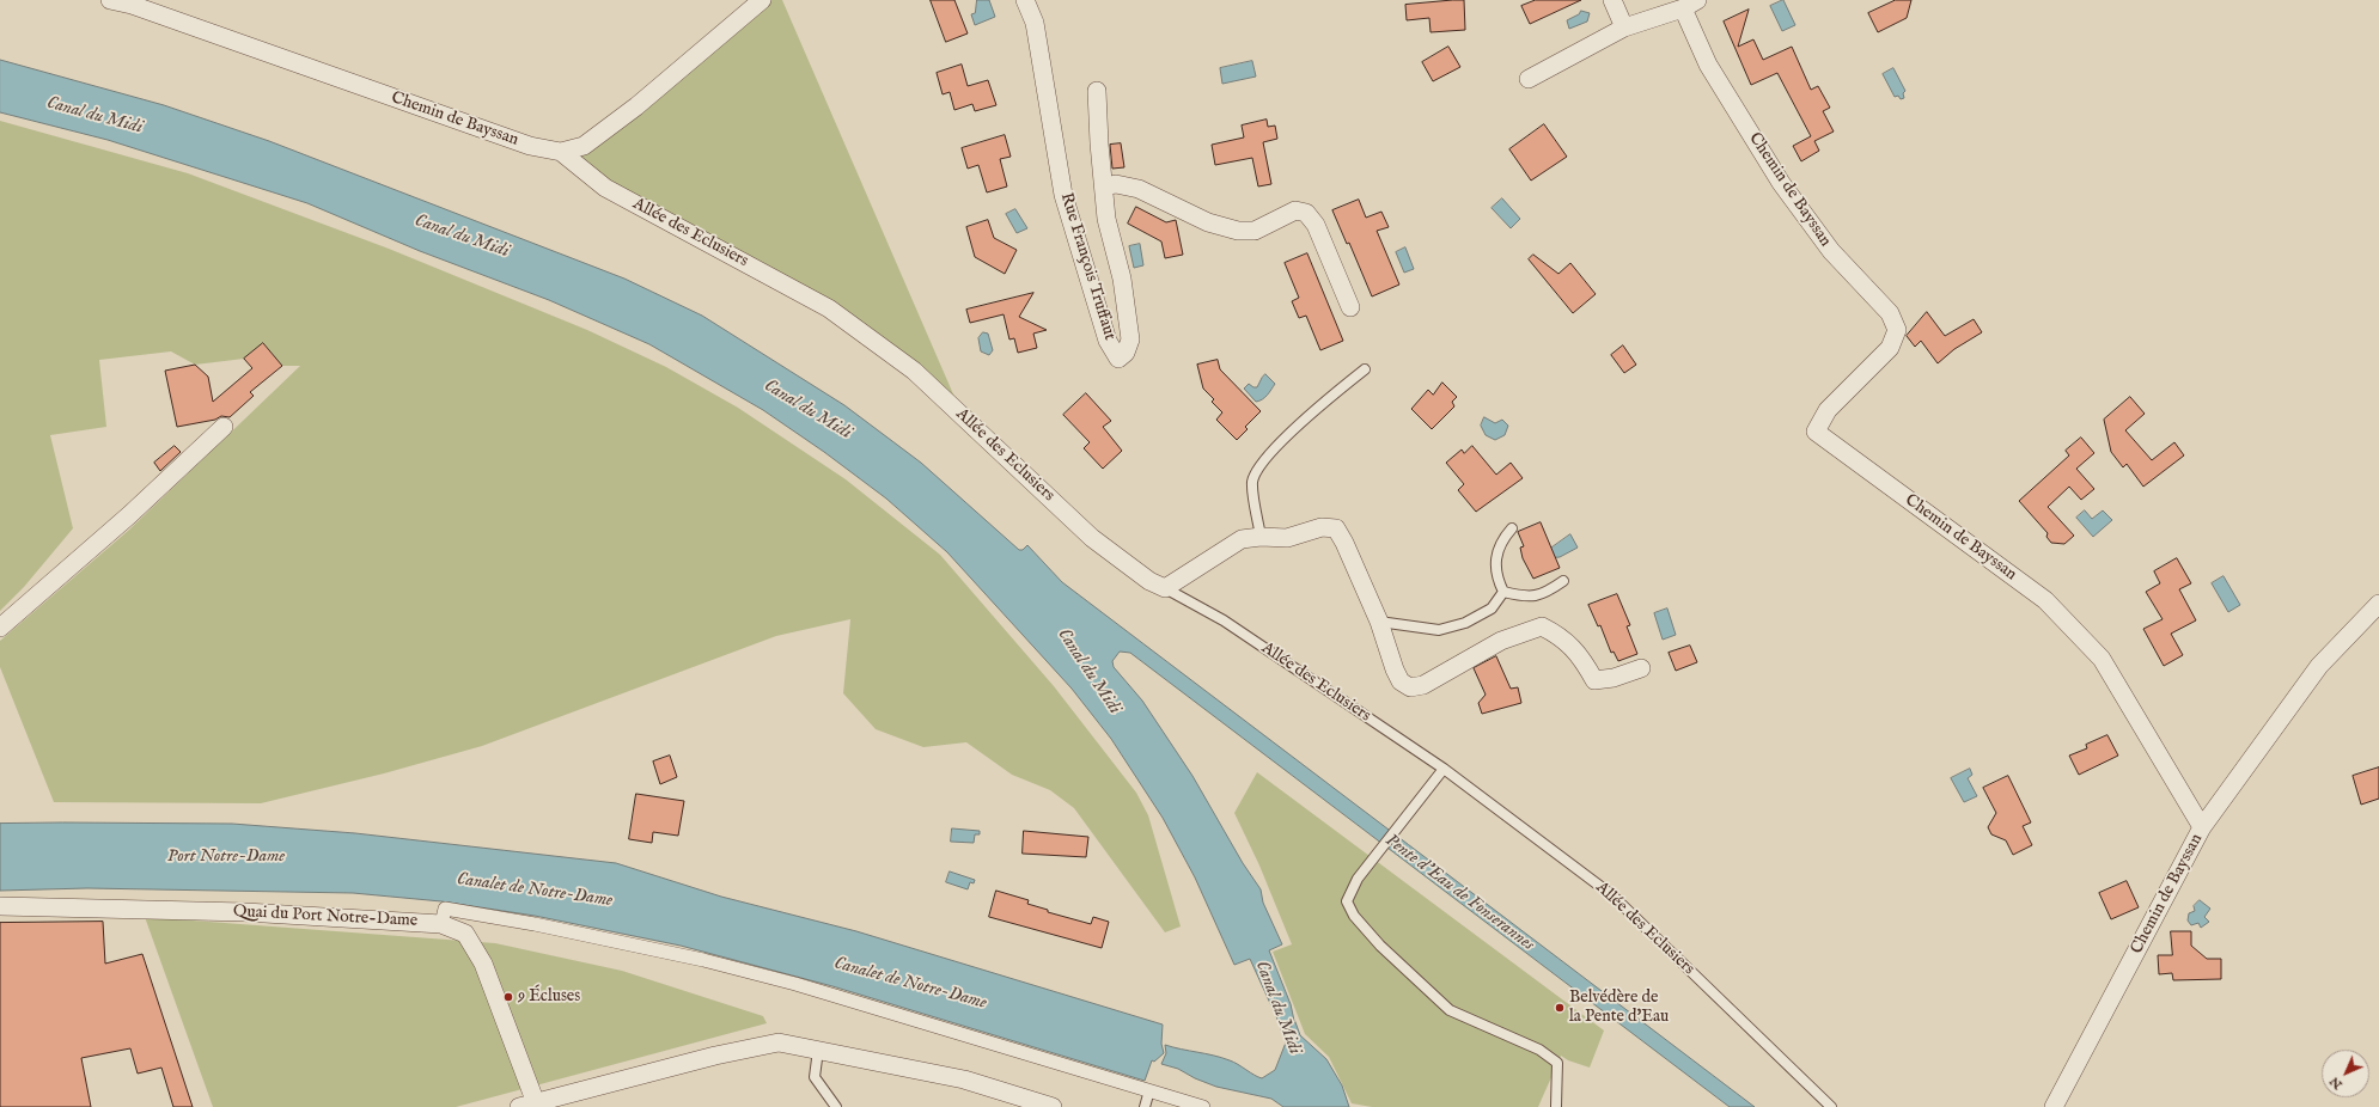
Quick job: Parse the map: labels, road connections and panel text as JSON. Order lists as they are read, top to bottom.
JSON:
{
  "streets": {
    "street": [
      "Chemin de Bayssan",
      "Allée des Eclusiers",
      "Rue François Truffaut",
      "Quai du Port Notre-Dame"
    ]
  },
  "crossings": [
    ["Chemin de Bayssan", "Allée des Eclusiers"]
  ],
  "water": [
    "Canal du Midi",
    "Port Notre-Dame",
    "Canalet de Notre-Dame",
    "Pente d'Eau de Fonserannes"
  ],
  "places": ["9 Écluses", "Belvédère de la Pente d'Eau"],
  "north": "bottom left"
}
